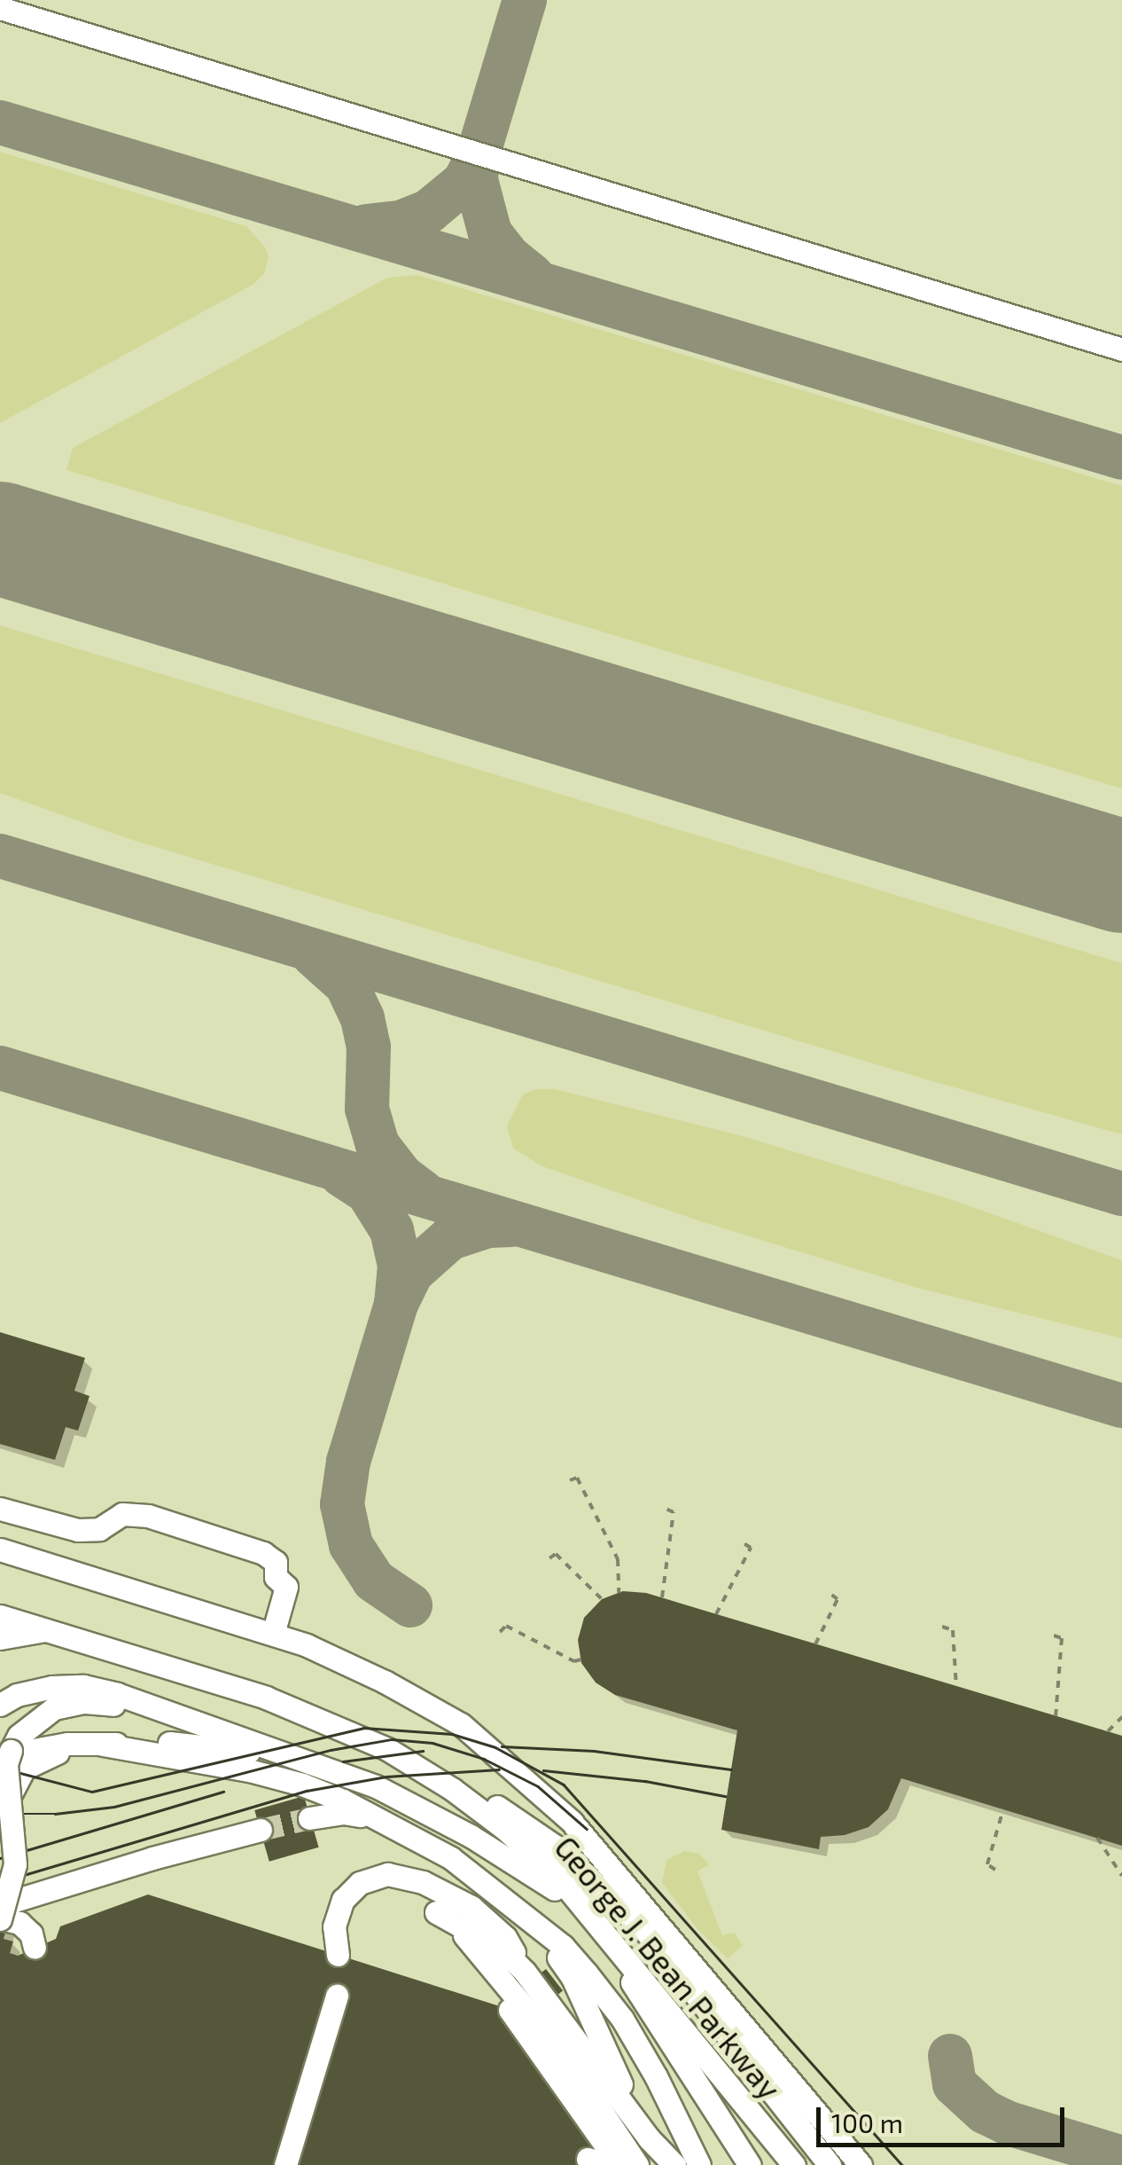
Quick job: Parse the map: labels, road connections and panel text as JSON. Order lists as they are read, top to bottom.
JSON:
{
  "streets": {
    "street": ["George J. Bean Parkway"]
  },
  "scale_bar": "100 m"
}
